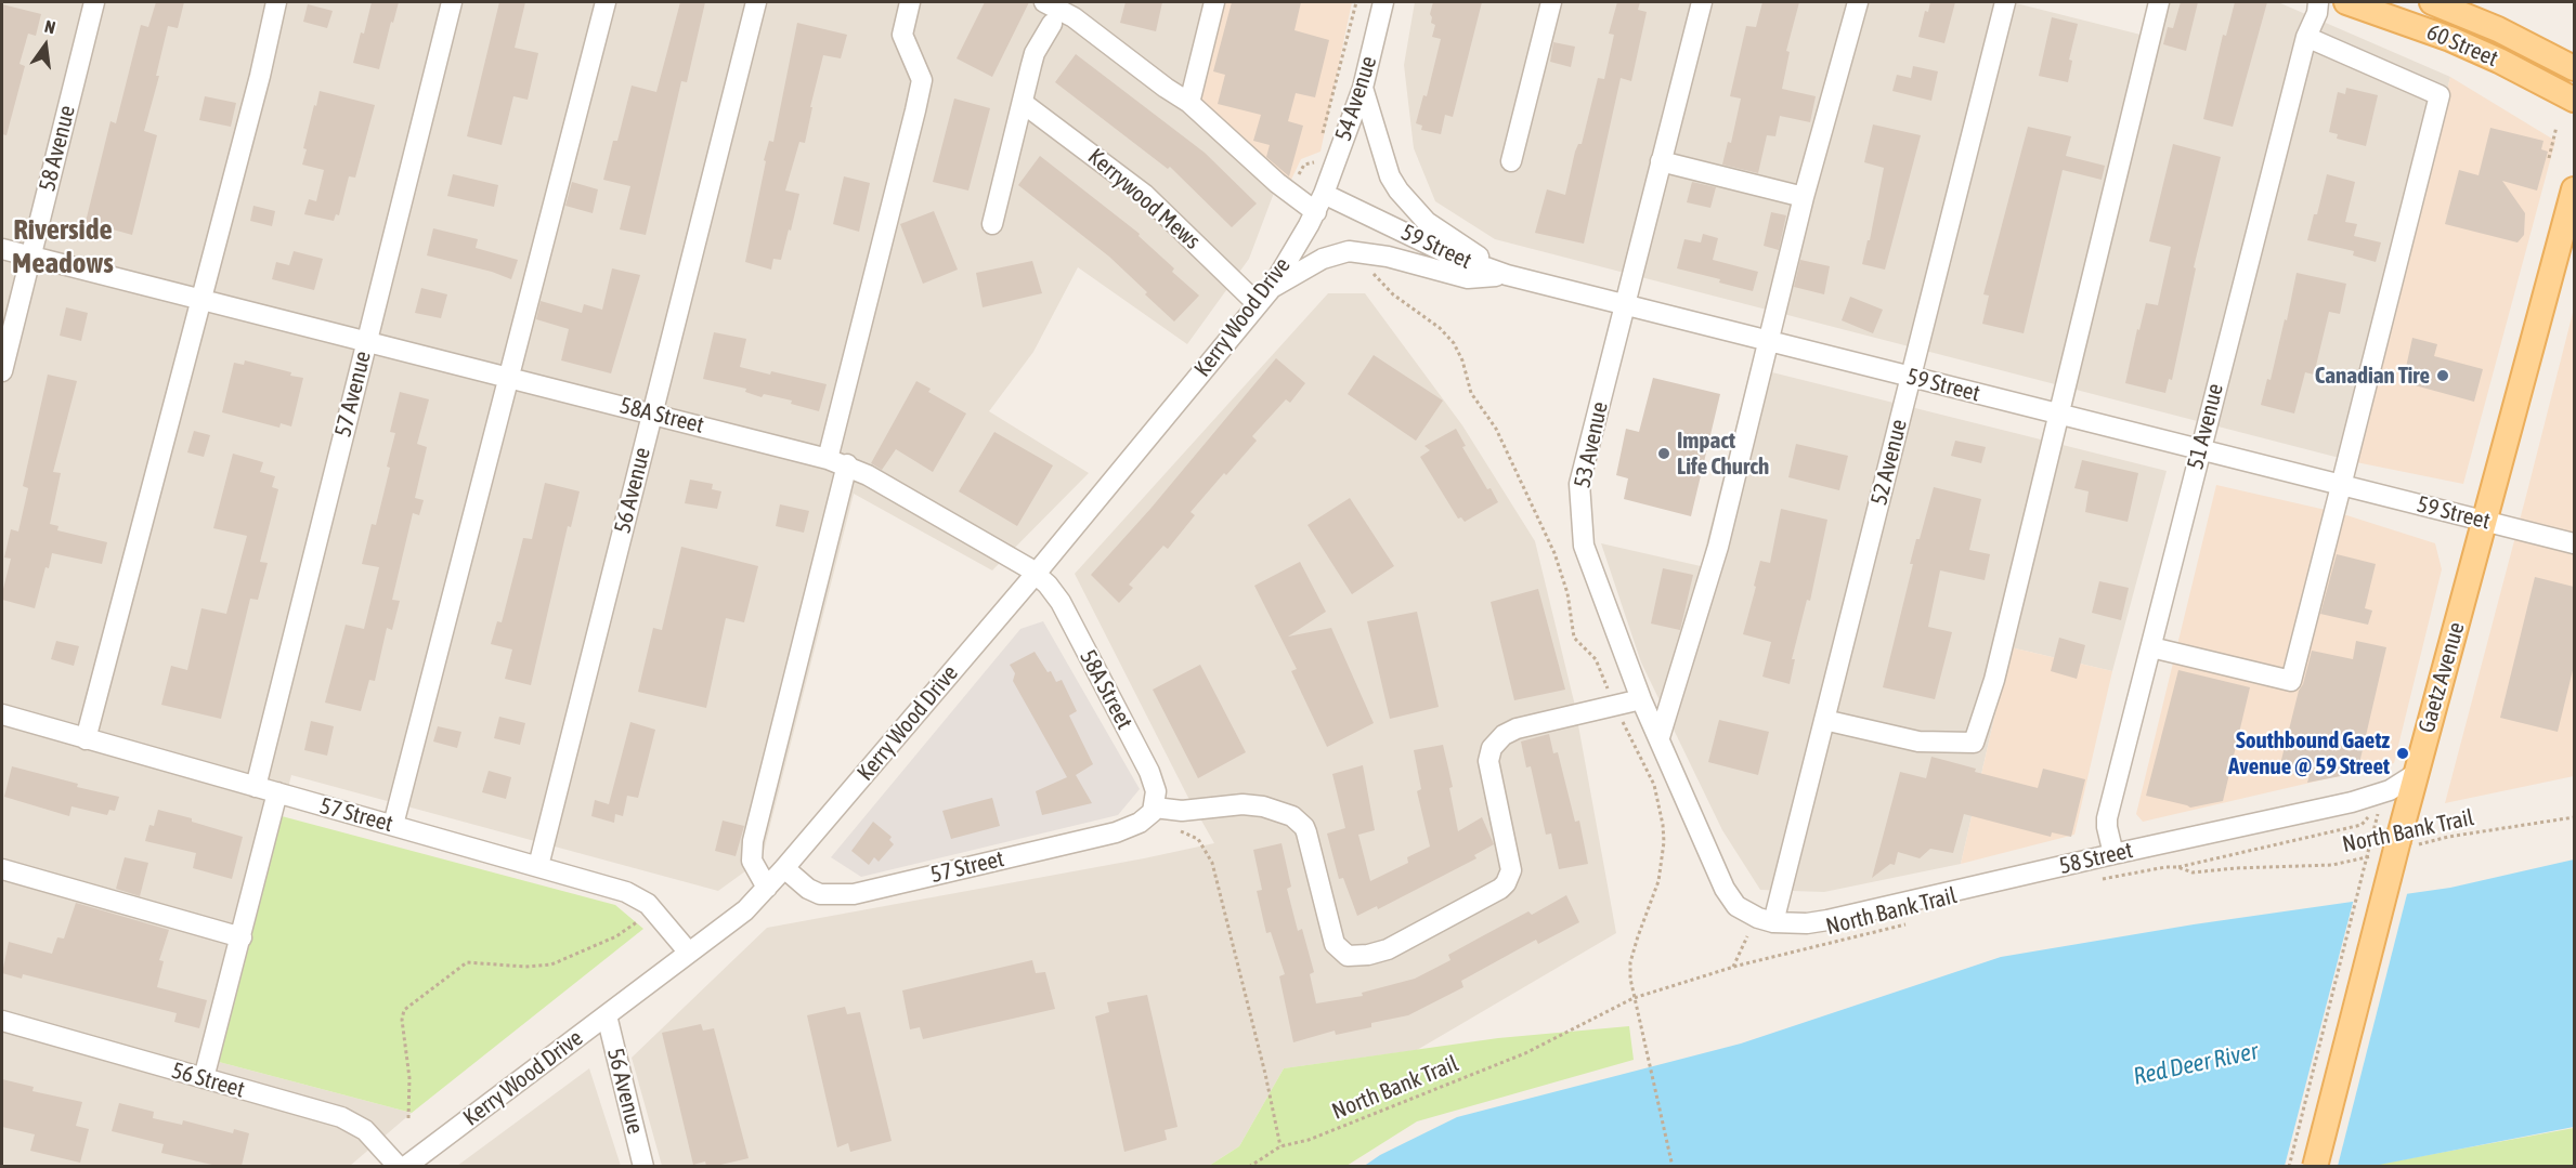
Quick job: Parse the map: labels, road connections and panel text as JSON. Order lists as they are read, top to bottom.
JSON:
{
  "streets": {
    "main road": ["60 Street", "Gaetz Avenue"],
    "street": [
      "54 Avenue",
      "58 Avenue",
      "Kerrywood Mews",
      "59 Street",
      "Kerry Wood Drive",
      "57 Avenue",
      "58A Street",
      "51 Avenue",
      "53 Avenue",
      "52 Avenue",
      "56 Avenue",
      "57 Street",
      "58 Street",
      "56 Street"
    ],
    "path": ["North Bank Trail"]
  },
  "crossings": [
    ["54 Avenue", "59 Street"],
    ["54 Avenue", "Kerry Wood Drive"],
    ["58 Avenue", "58A Street"],
    ["Kerrywood Mews", "Kerry Wood Drive"],
    ["59 Street", "Kerry Wood Drive"],
    ["59 Street", "51 Avenue"],
    ["59 Street", "53 Avenue"],
    ["59 Street", "52 Avenue"],
    ["59 Street", "Gaetz Avenue"],
    ["Kerry Wood Drive", "58A Street"],
    ["Kerry Wood Drive", "56 Avenue"],
    ["Kerry Wood Drive", "57 Street"],
    ["57 Avenue", "58A Street"],
    ["57 Avenue", "57 Street"],
    ["58A Street", "56 Avenue"],
    ["58A Street", "57 Street"],
    ["51 Avenue", "58 Street"],
    ["53 Avenue", "52 Avenue"],
    ["53 Avenue", "58 Street"],
    ["52 Avenue", "58 Street"],
    ["56 Avenue", "57 Street"],
    ["Gaetz Avenue", "North Bank Trail"],
    ["Gaetz Avenue", "58 Street"]
  ],
  "districts": ["Riverside Meadows"],
  "water": ["Red Deer River"],
  "places": ["Canadian Tire", "Impact Life Church", "Southbound Gaetz Avenue @ 59 Street"],
  "north": "top"
}
